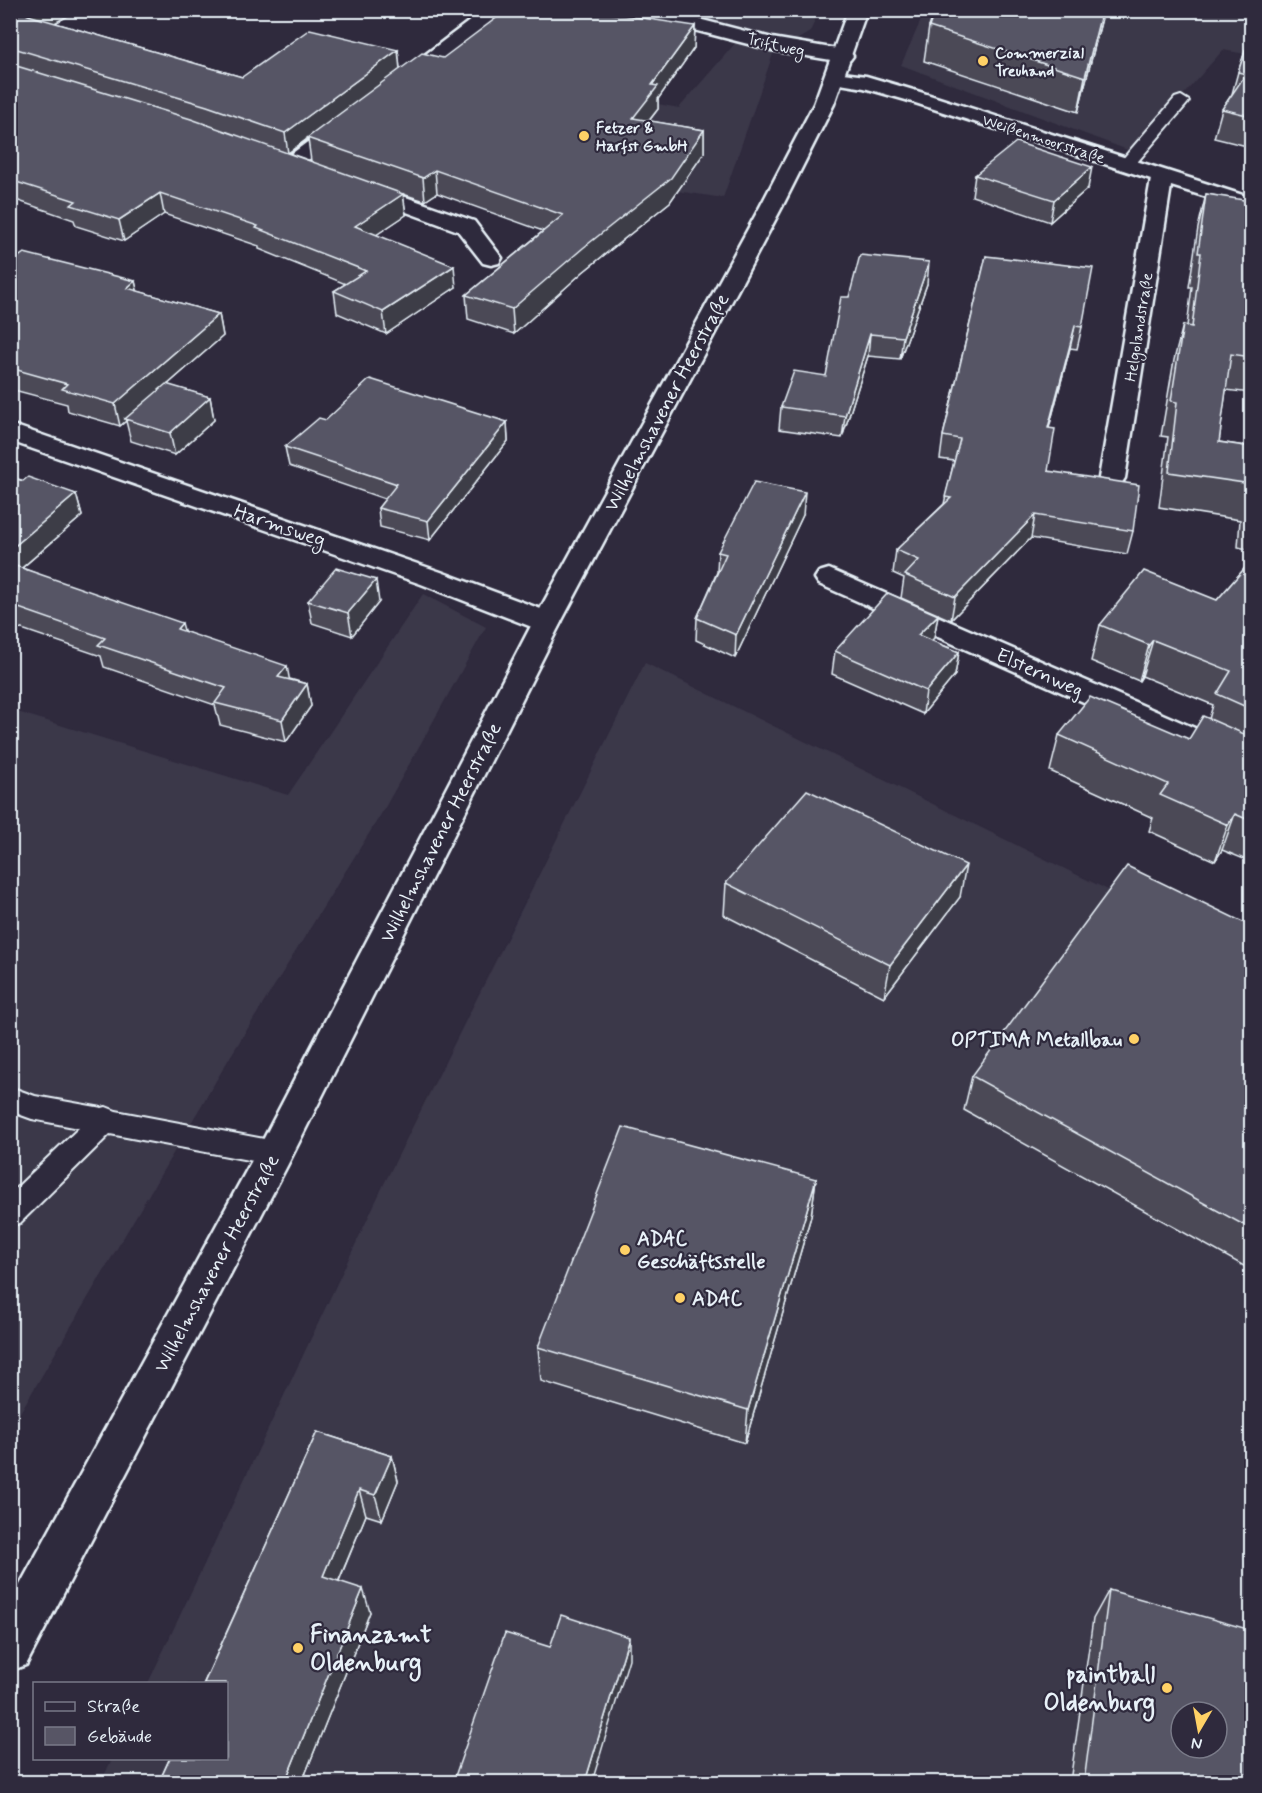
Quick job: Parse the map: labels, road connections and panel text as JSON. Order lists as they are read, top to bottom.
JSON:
{
  "streets": {
    "street": [
      "Triftweg",
      "Weißenmoorstraße",
      "Helgolandstraße",
      "Wilhelmshavener Heerstraße",
      "Harmsweg",
      "Elsternweg"
    ]
  },
  "crossings": [
    ["Triftweg", "Weißenmoorstraße"],
    ["Triftweg", "Wilhelmshavener Heerstraße"],
    ["Weißenmoorstraße", "Helgolandstraße"],
    ["Weißenmoorstraße", "Wilhelmshavener Heerstraße"],
    ["Wilhelmshavener Heerstraße", "Harmsweg"]
  ],
  "places": [
    "Commerzial Treuhand",
    "Fetzer & Harfst GmbH",
    "OPTIMA Metallbau",
    "ADAC Geschäftsstelle",
    "ADAC",
    "Finanzamt Oldenburg",
    "paintball Oldenburg"
  ],
  "legend": ["Straße", "Gebäude"],
  "north": "bottom"
}
